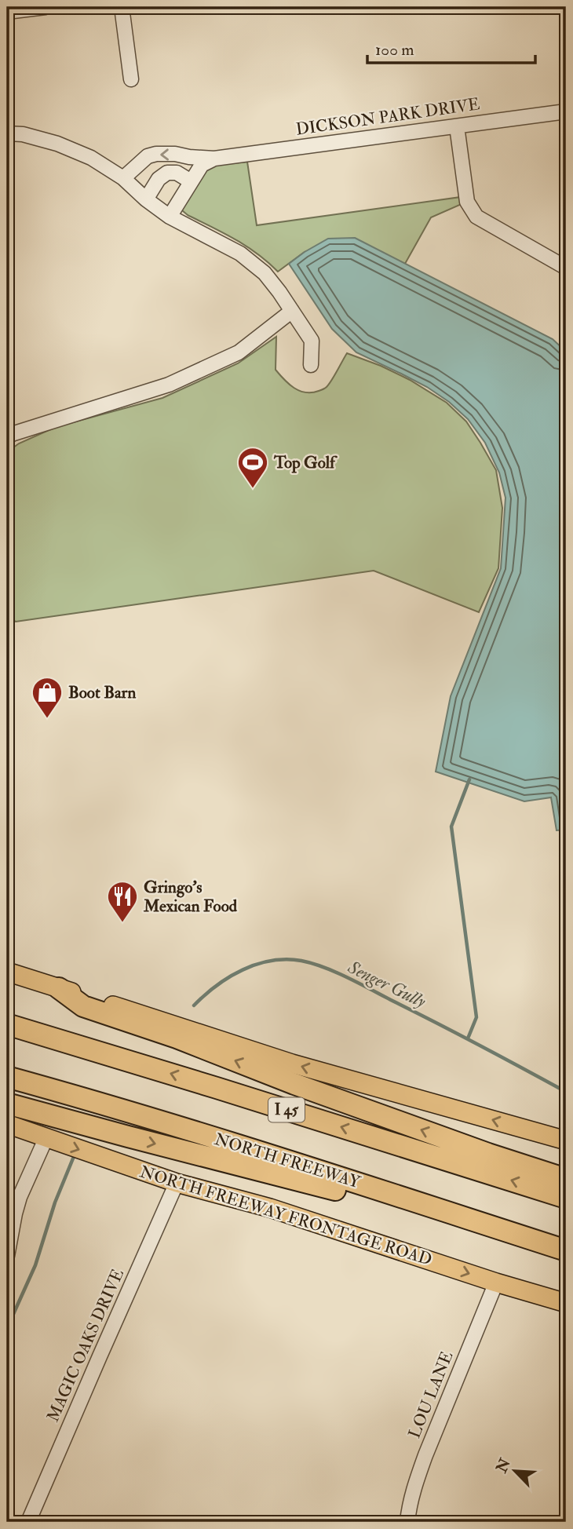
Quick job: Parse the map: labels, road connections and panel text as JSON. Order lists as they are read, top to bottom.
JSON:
{
  "streets": {
    "highway": ["I 45", "NORTH FREEWAY"],
    "main road": ["NORTH FREEWAY FRONTAGE ROAD"],
    "street": ["DICKSON PARK DRIVE", "MAGIC OAKS DRIVE", "LOU LANE"]
  },
  "crossings": [
    ["NORTH FREEWAY FRONTAGE ROAD", "MAGIC OAKS DRIVE"],
    ["NORTH FREEWAY FRONTAGE ROAD", "LOU LANE"]
  ],
  "water": ["Senger Gully"],
  "places": {
    "sports": ["Top Golf"],
    "shop": ["Boot Barn"],
    "restaurant": ["Gringo's Mexican Food"]
  },
  "scale_bar": "100 m",
  "north": "top left"
}
